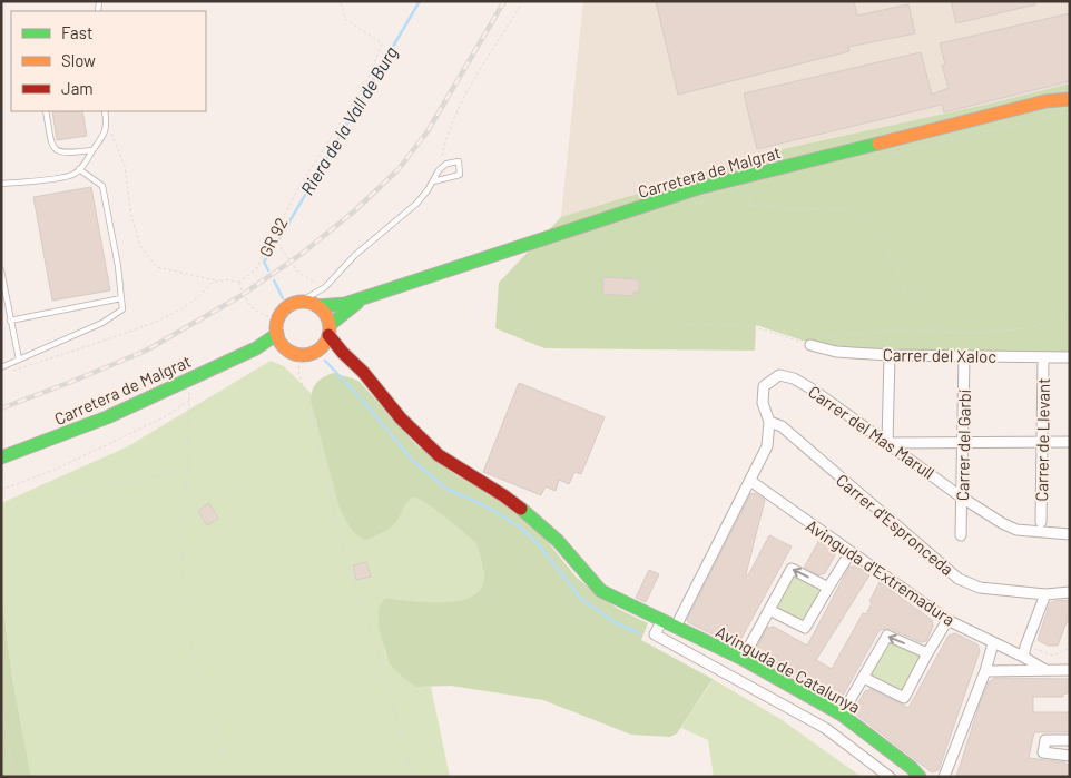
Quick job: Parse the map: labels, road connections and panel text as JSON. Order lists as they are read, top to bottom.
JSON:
{
  "streets": {
    "street": [
      "Carretera de Malgrat",
      "Carrer del Xaloc",
      "Carrer del Mas Marull",
      "Carrer de Llevant",
      "Carrer del Garbí",
      "Carrer d'Espronceda",
      "Avinguda d'Extremadura",
      "Avinguda de Catalunya"
    ],
    "path": ["GR 92"]
  },
  "crossings": [
    ["Carretera de Malgrat", "Avinguda de Catalunya"],
    ["Carrer del Xaloc", "Carrer de Llevant"],
    ["Carrer del Xaloc", "Carrer del Garbí"],
    ["Carrer del Mas Marull", "Carrer del Garbí"],
    ["Carrer del Mas Marull", "Carrer d'Espronceda"],
    ["Carrer del Mas Marull", "Avinguda d'Extremadura"],
    ["Carrer del Mas Marull", "Avinguda de Catalunya"]
  ],
  "water": ["Riera de la Vall de Burg"],
  "legend": ["Fast", "Slow", "Jam"]
}
